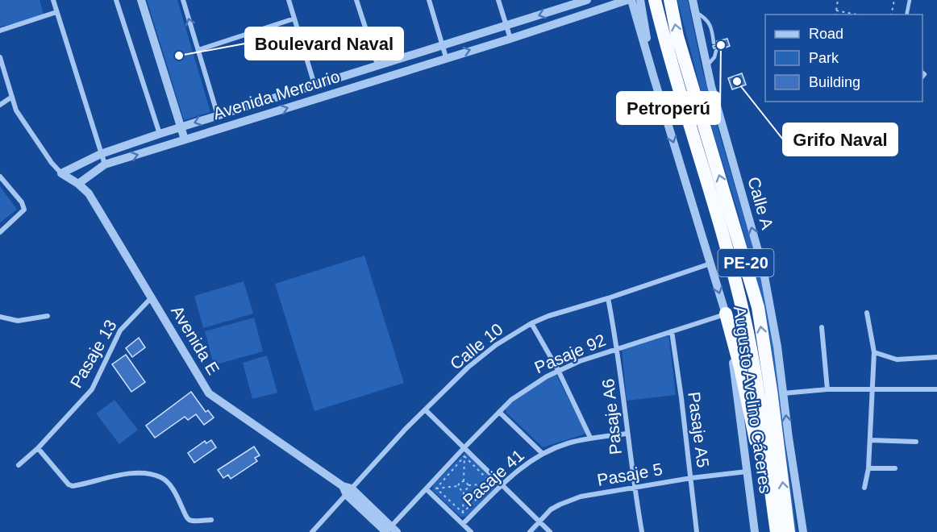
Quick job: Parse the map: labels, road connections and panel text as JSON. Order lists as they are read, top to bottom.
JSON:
{
  "streets": {
    "highway": ["PE-20"],
    "street": [
      "Avenida Mercurio",
      "Calle A",
      "Avenida E",
      "Calle 10",
      "Pasaje 13",
      "Pasaje 92",
      "Augusto Avelino Cáceres",
      "Pasaje A6",
      "Pasaje A5",
      "Pasaje 5",
      "Pasaje 41"
    ]
  },
  "crossings": [
    ["Avenida Mercurio", "Avenida E"],
    ["Avenida E", "Calle 10"],
    ["Avenida E", "Pasaje 13"],
    ["Avenida E", "Pasaje 92"],
    ["Calle 10", "Augusto Avelino Cáceres"],
    ["Calle 10", "Pasaje A6"],
    ["Pasaje 92", "Augusto Avelino Cáceres"],
    ["Pasaje 92", "Pasaje A6"],
    ["Pasaje 92", "Pasaje A5"],
    ["Augusto Avelino Cáceres", "Pasaje 5"],
    ["Pasaje A6", "Pasaje 5"],
    ["Pasaje A6", "Pasaje 41"],
    ["Pasaje A5", "Pasaje 5"]
  ],
  "one_way": ["Calle A", "Augusto Avelino Cáceres"],
  "places": ["Petroperú", "Boulevard Naval", "Grifo Naval"],
  "legend": ["Road", "Park", "Building"]
}
